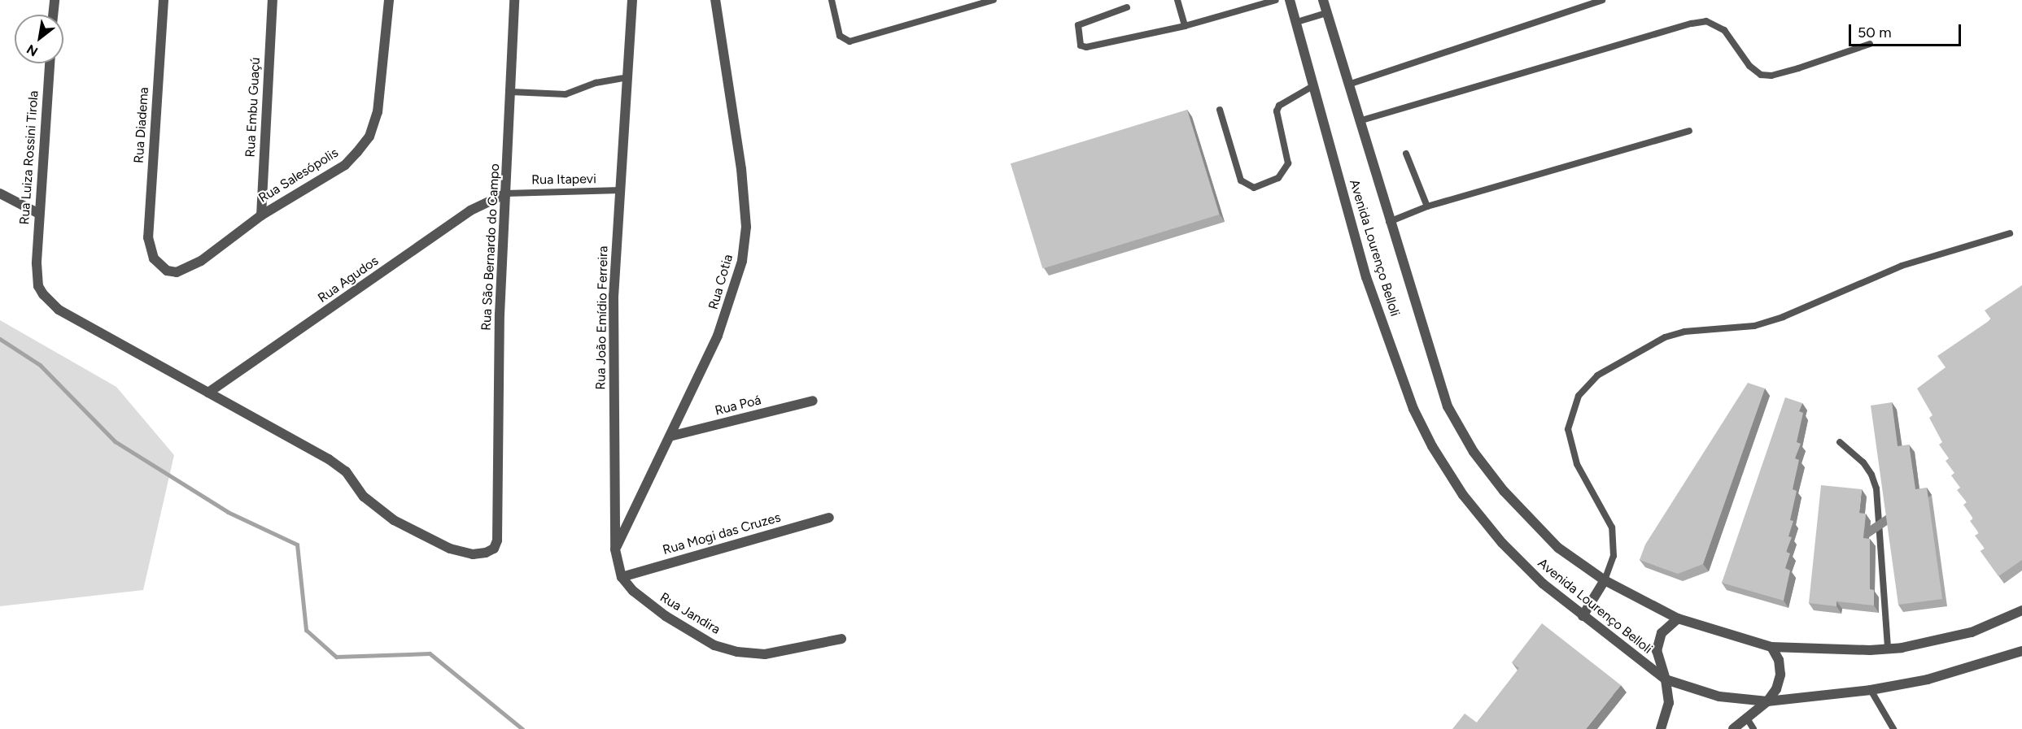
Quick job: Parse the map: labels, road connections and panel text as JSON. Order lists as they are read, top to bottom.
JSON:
{
  "streets": {
    "street": [
      "Rua Embu Guaçú",
      "Rua Diadema",
      "Rua Luiza Rossini Tirola",
      "Rua Salesópolis",
      "Rua São Bernardo do Campo",
      "Avenida Lourenço Belloli",
      "Rua Agudos",
      "Rua Cotia",
      "Rua João Emídio Ferreira",
      "Rua Poá",
      "Rua Mogi das Cruzes",
      "Rua Jandira"
    ],
    "lane": ["Rua Itapevi"]
  },
  "crossings": [
    ["Rua Embu Guaçú", "Rua Salesópolis"],
    ["Rua Diadema", "Rua Salesópolis"],
    ["Rua Luiza Rossini Tirola", "Rua São Bernardo do Campo"],
    ["Rua Luiza Rossini Tirola", "Rua Agudos"],
    ["Rua Itapevi", "Rua São Bernardo do Campo"],
    ["Rua Itapevi", "Rua Agudos"],
    ["Rua Itapevi", "Rua João Emídio Ferreira"],
    ["Rua São Bernardo do Campo", "Rua Agudos"],
    ["Rua Cotia", "Rua João Emídio Ferreira"],
    ["Rua Cotia", "Rua Poá"],
    ["Rua João Emídio Ferreira", "Rua Mogi das Cruzes"],
    ["Rua João Emídio Ferreira", "Rua Jandira"],
    ["Rua Mogi das Cruzes", "Rua Jandira"]
  ],
  "scale_bar": "50 m",
  "north": "bottom left"
}
